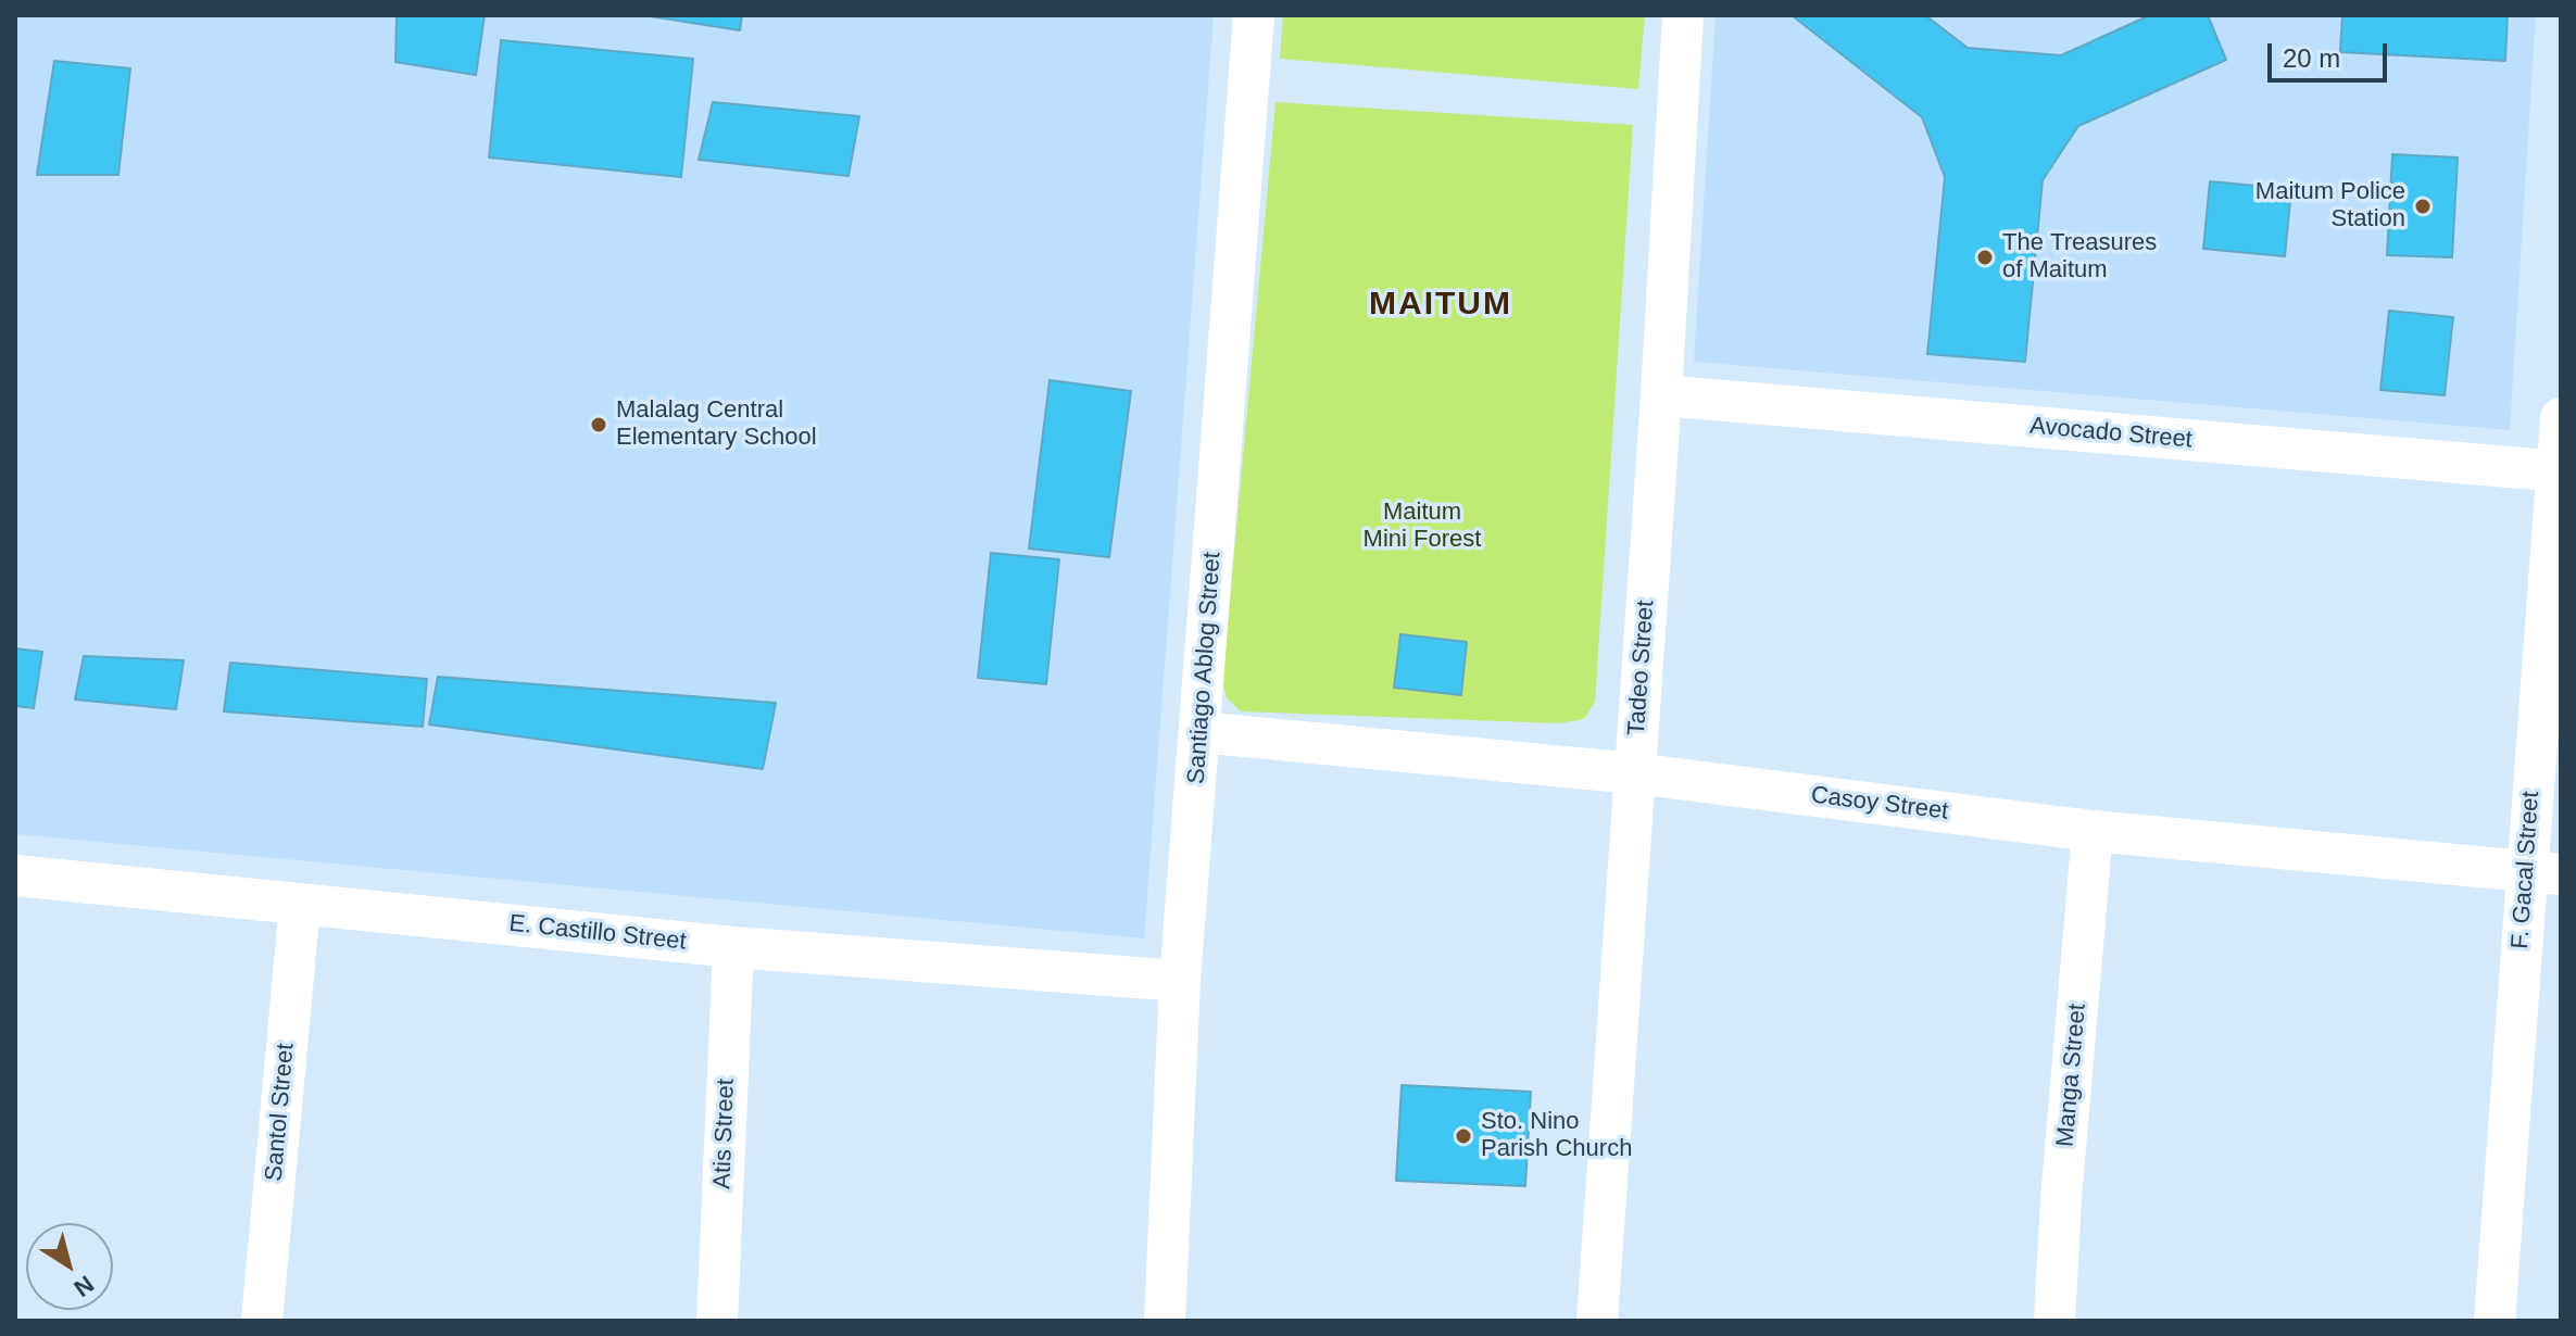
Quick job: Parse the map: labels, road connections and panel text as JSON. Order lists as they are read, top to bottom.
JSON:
{
  "streets": {
    "street": [
      "Avocado Street",
      "Santiago Ablog Street",
      "Tadeo Street",
      "Casoy Street",
      "F. Gacal Street",
      "E. Castillo Street",
      "Manga Street",
      "Santol Street",
      "Atis Street"
    ]
  },
  "crossings": [
    ["Avocado Street", "Tadeo Street"],
    ["Avocado Street", "F. Gacal Street"],
    ["Santiago Ablog Street", "Casoy Street"],
    ["Santiago Ablog Street", "E. Castillo Street"],
    ["Tadeo Street", "Casoy Street"],
    ["Casoy Street", "F. Gacal Street"],
    ["Casoy Street", "Manga Street"],
    ["E. Castillo Street", "Santol Street"],
    ["E. Castillo Street", "Atis Street"]
  ],
  "districts": ["MAITUM"],
  "parks": ["Maitum Mini Forest"],
  "places": [
    "Maitum Police Station",
    "The Treasures of Maitum",
    "Malalag Central Elementary School",
    "Sto. Nino Parish Church"
  ],
  "scale_bar": "20 m",
  "north": "bottom right"
}
